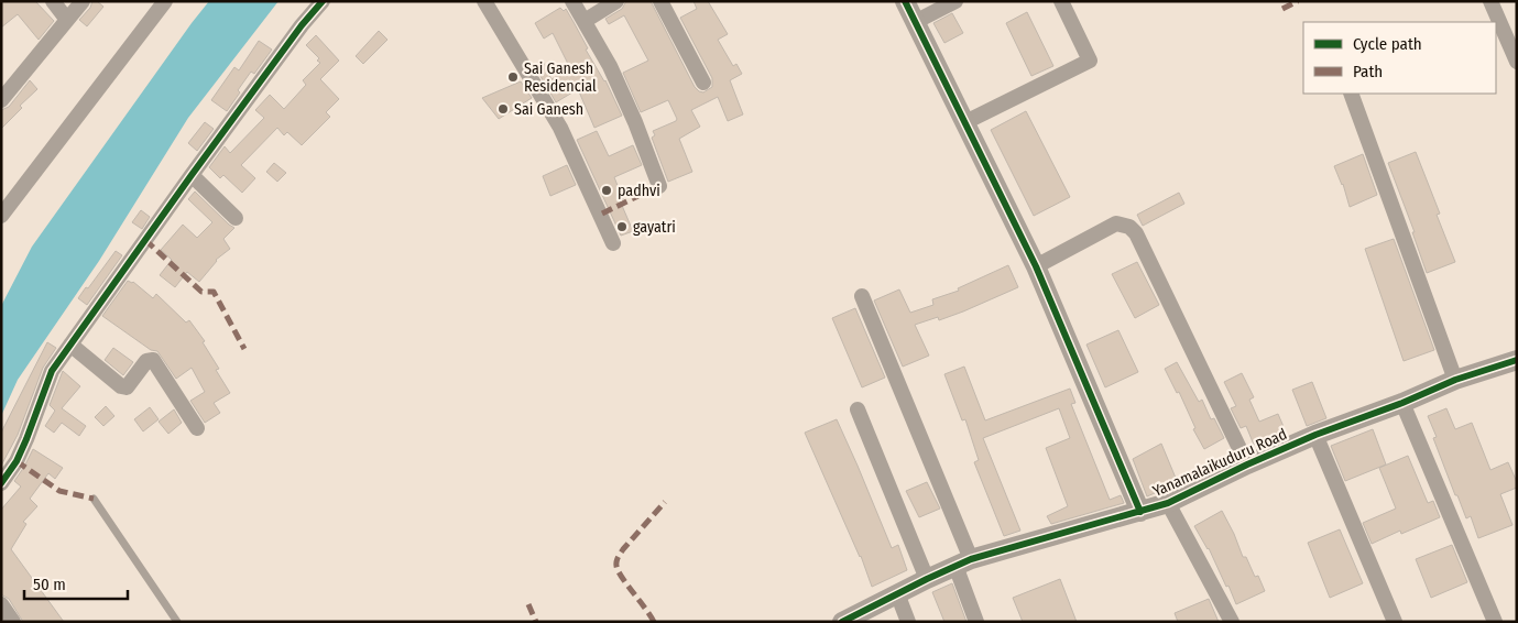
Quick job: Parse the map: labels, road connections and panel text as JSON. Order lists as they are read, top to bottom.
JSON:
{
  "streets": {
    "street": ["Yanamalaikuduru Road"]
  },
  "places": [
    "Sai Ganesh Residencial",
    "Sai Ganesh",
    "padhvi",
    "gayatri"
  ],
  "legend": ["Cycle path", "Path"],
  "scale_bar": "50 m"
}
